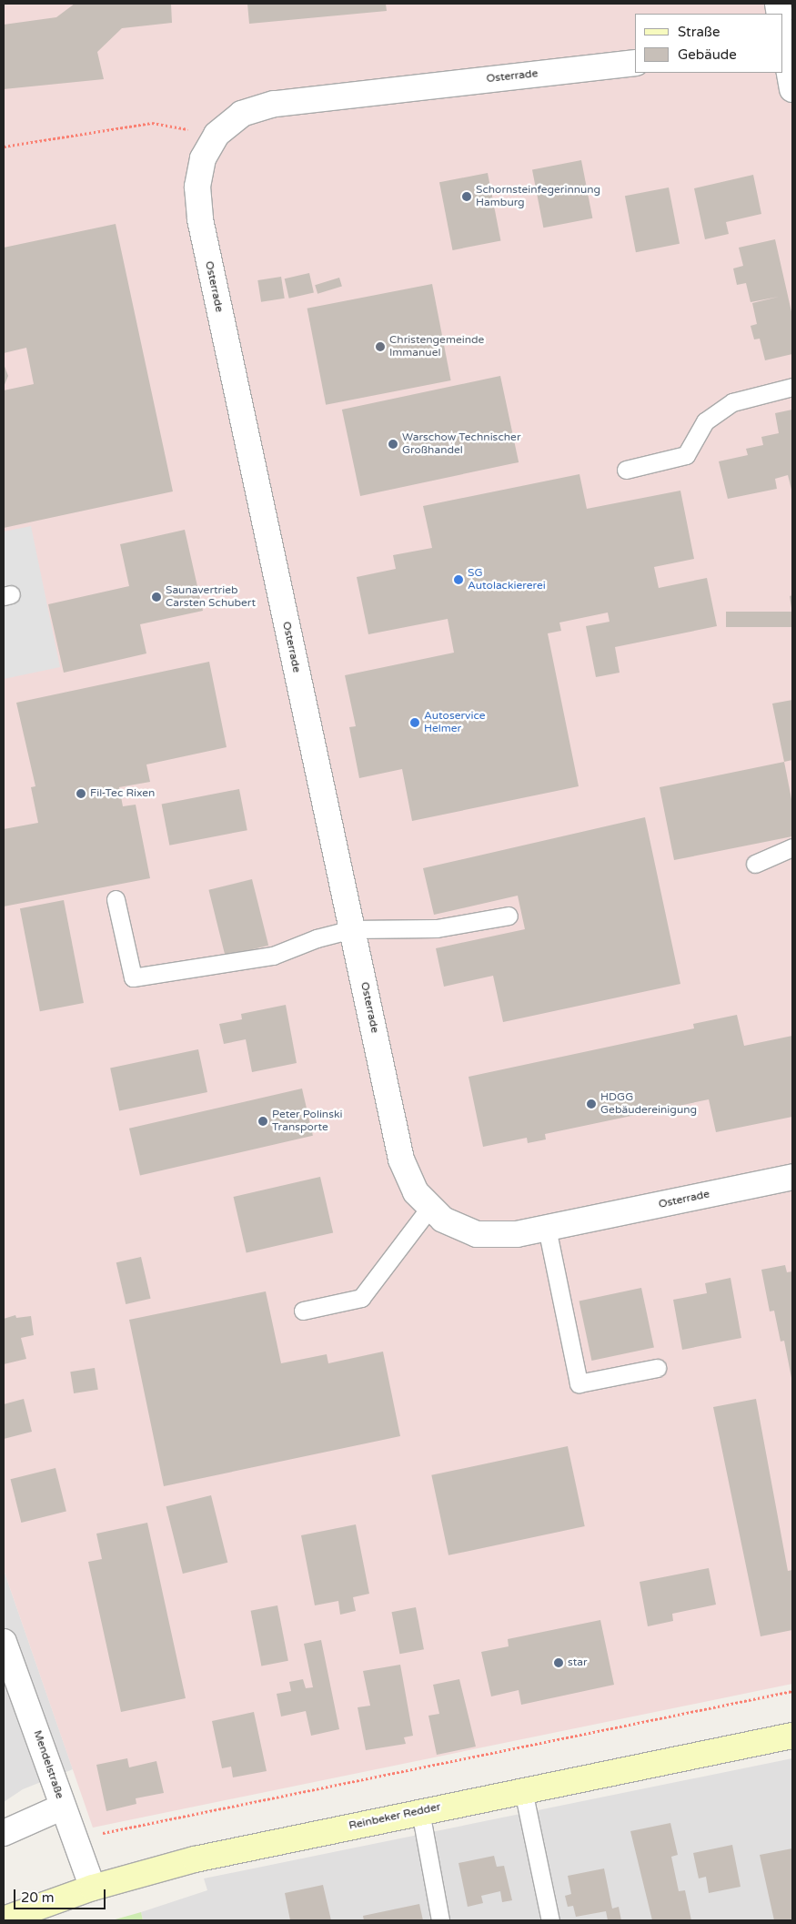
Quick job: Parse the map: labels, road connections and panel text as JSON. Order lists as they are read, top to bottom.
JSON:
{
  "streets": {
    "main road": ["Reinbeker Redder"],
    "street": ["Osterrade", "Mendelstraße"]
  },
  "crossings": [
    ["Mendelstraße", "Reinbeker Redder"]
  ],
  "places": [
    "Schornsteinfegerinnung Hamburg",
    "Christengemeinde Immanuel",
    "Warschow Technischer Großhandel",
    "SG Autolackiererei",
    "Saunavertrieb Carsten Schubert",
    "Autoservice Helmer",
    "Fil-Tec Rixen",
    "HDGG Gebäudereinigung",
    "Peter Polinski Transporte",
    "star"
  ],
  "legend": ["Straße", "Gebäude"],
  "scale_bar": "20 m"
}
